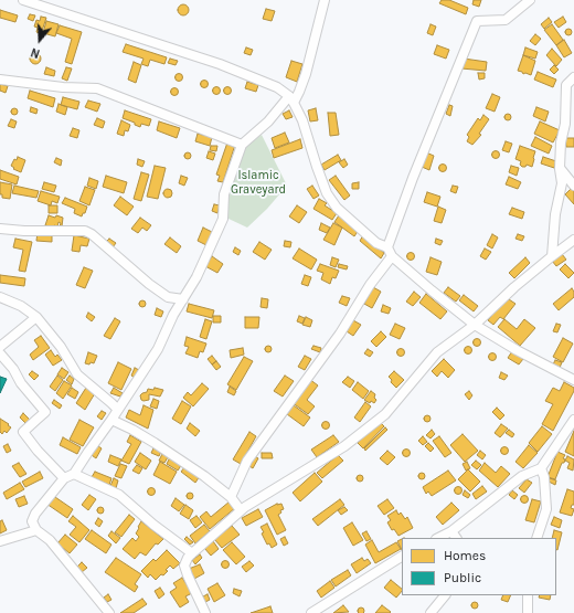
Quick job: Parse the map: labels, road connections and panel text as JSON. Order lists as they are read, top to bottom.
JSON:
{
  "parks": ["Islamic Graveyard"],
  "legend": ["Homes", "Public"],
  "north": "bottom"
}
